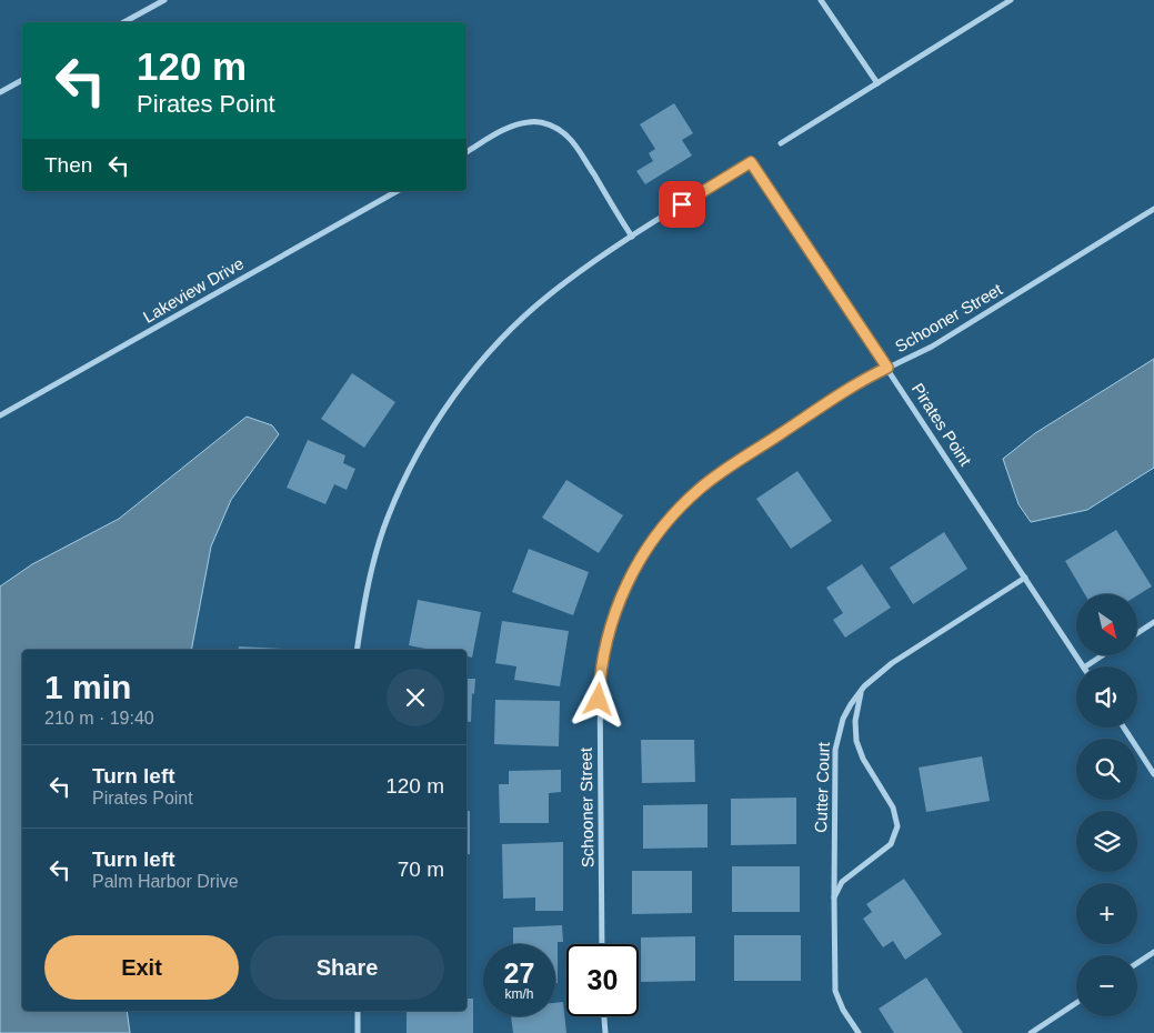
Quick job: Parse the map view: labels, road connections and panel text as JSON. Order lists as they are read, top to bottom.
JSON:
{
  "streets": {
    "street": [
      "Lakeview Drive",
      "Schooner Street",
      "Pirates Point",
      "Cutter Court"
    ]
  },
  "crossings": [
    ["Schooner Street", "Pirates Point"],
    ["Pirates Point", "Cutter Court"]
  ],
  "north": "bottom right",
  "page": {
    "turn": ["120 m", "Pirates Point"],
    "then": "Then",
    "map_buttons": ["+", "−"],
    "heading": ["1 min", "210 m · 19:40"],
    "list": [
      {
        "name": "Turn left",
        "note": "Pirates Point",
        "value": "120 m"
      },
      {
        "name": "Turn left",
        "note": "Palm Harbor Drive",
        "value": "70 m"
      }
    ],
    "buttons": ["Exit", "Share"],
    "speed": "27 km/h",
    "limit": "30"
  }
}
